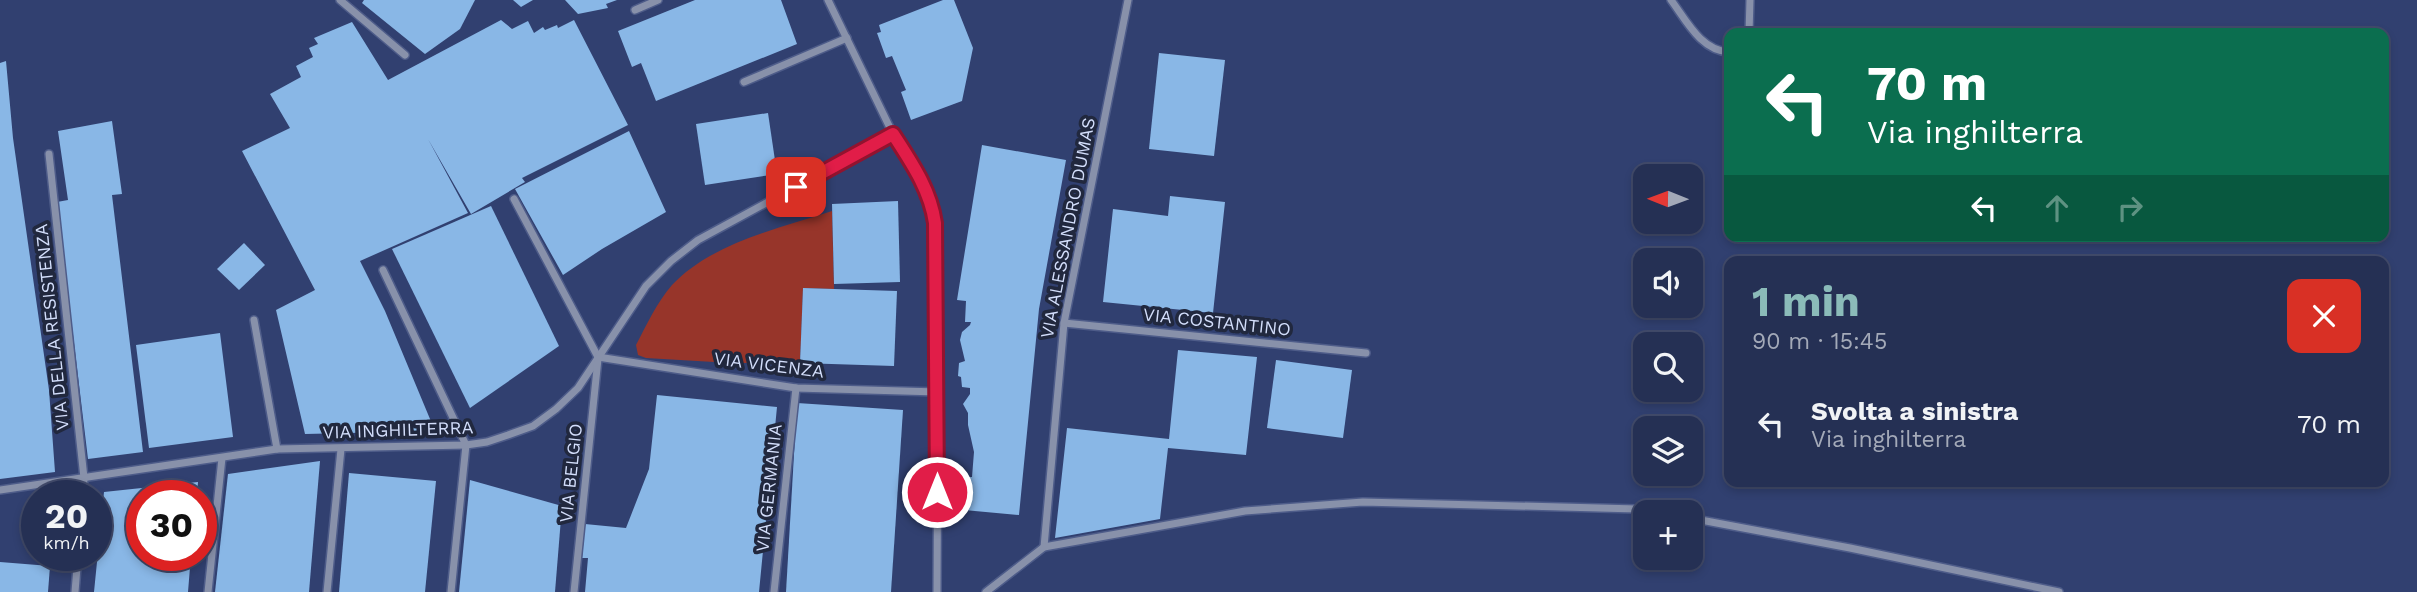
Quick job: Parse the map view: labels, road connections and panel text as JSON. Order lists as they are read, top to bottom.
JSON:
{
  "streets": {
    "street": [
      "VIA ALESSANDRO DUMAS",
      "VIA COSTANTINO",
      "VIA DELLA RESISTENZA",
      "VIA VICENZA",
      "VIA INGHILTERRA",
      "VIA BELGIO",
      "VIA GERMANIA"
    ]
  },
  "crossings": [
    ["VIA ALESSANDRO DUMAS", "VIA COSTANTINO"],
    ["VIA DELLA RESISTENZA", "VIA INGHILTERRA"],
    ["VIA VICENZA", "VIA INGHILTERRA"],
    ["VIA VICENZA", "VIA BELGIO"],
    ["VIA VICENZA", "VIA GERMANIA"],
    ["VIA INGHILTERRA", "VIA BELGIO"]
  ],
  "north": "left",
  "page": {
    "turn": ["70 m", "Via inghilterra"],
    "map_buttons": "+",
    "heading": ["1 min", "90 m · 15:45"],
    "list": [
      {
        "name": "Svolta a sinistra",
        "note": "Via inghilterra",
        "value": "70 m"
      }
    ],
    "speed": "20 km/h",
    "limit": "30"
  }
}
